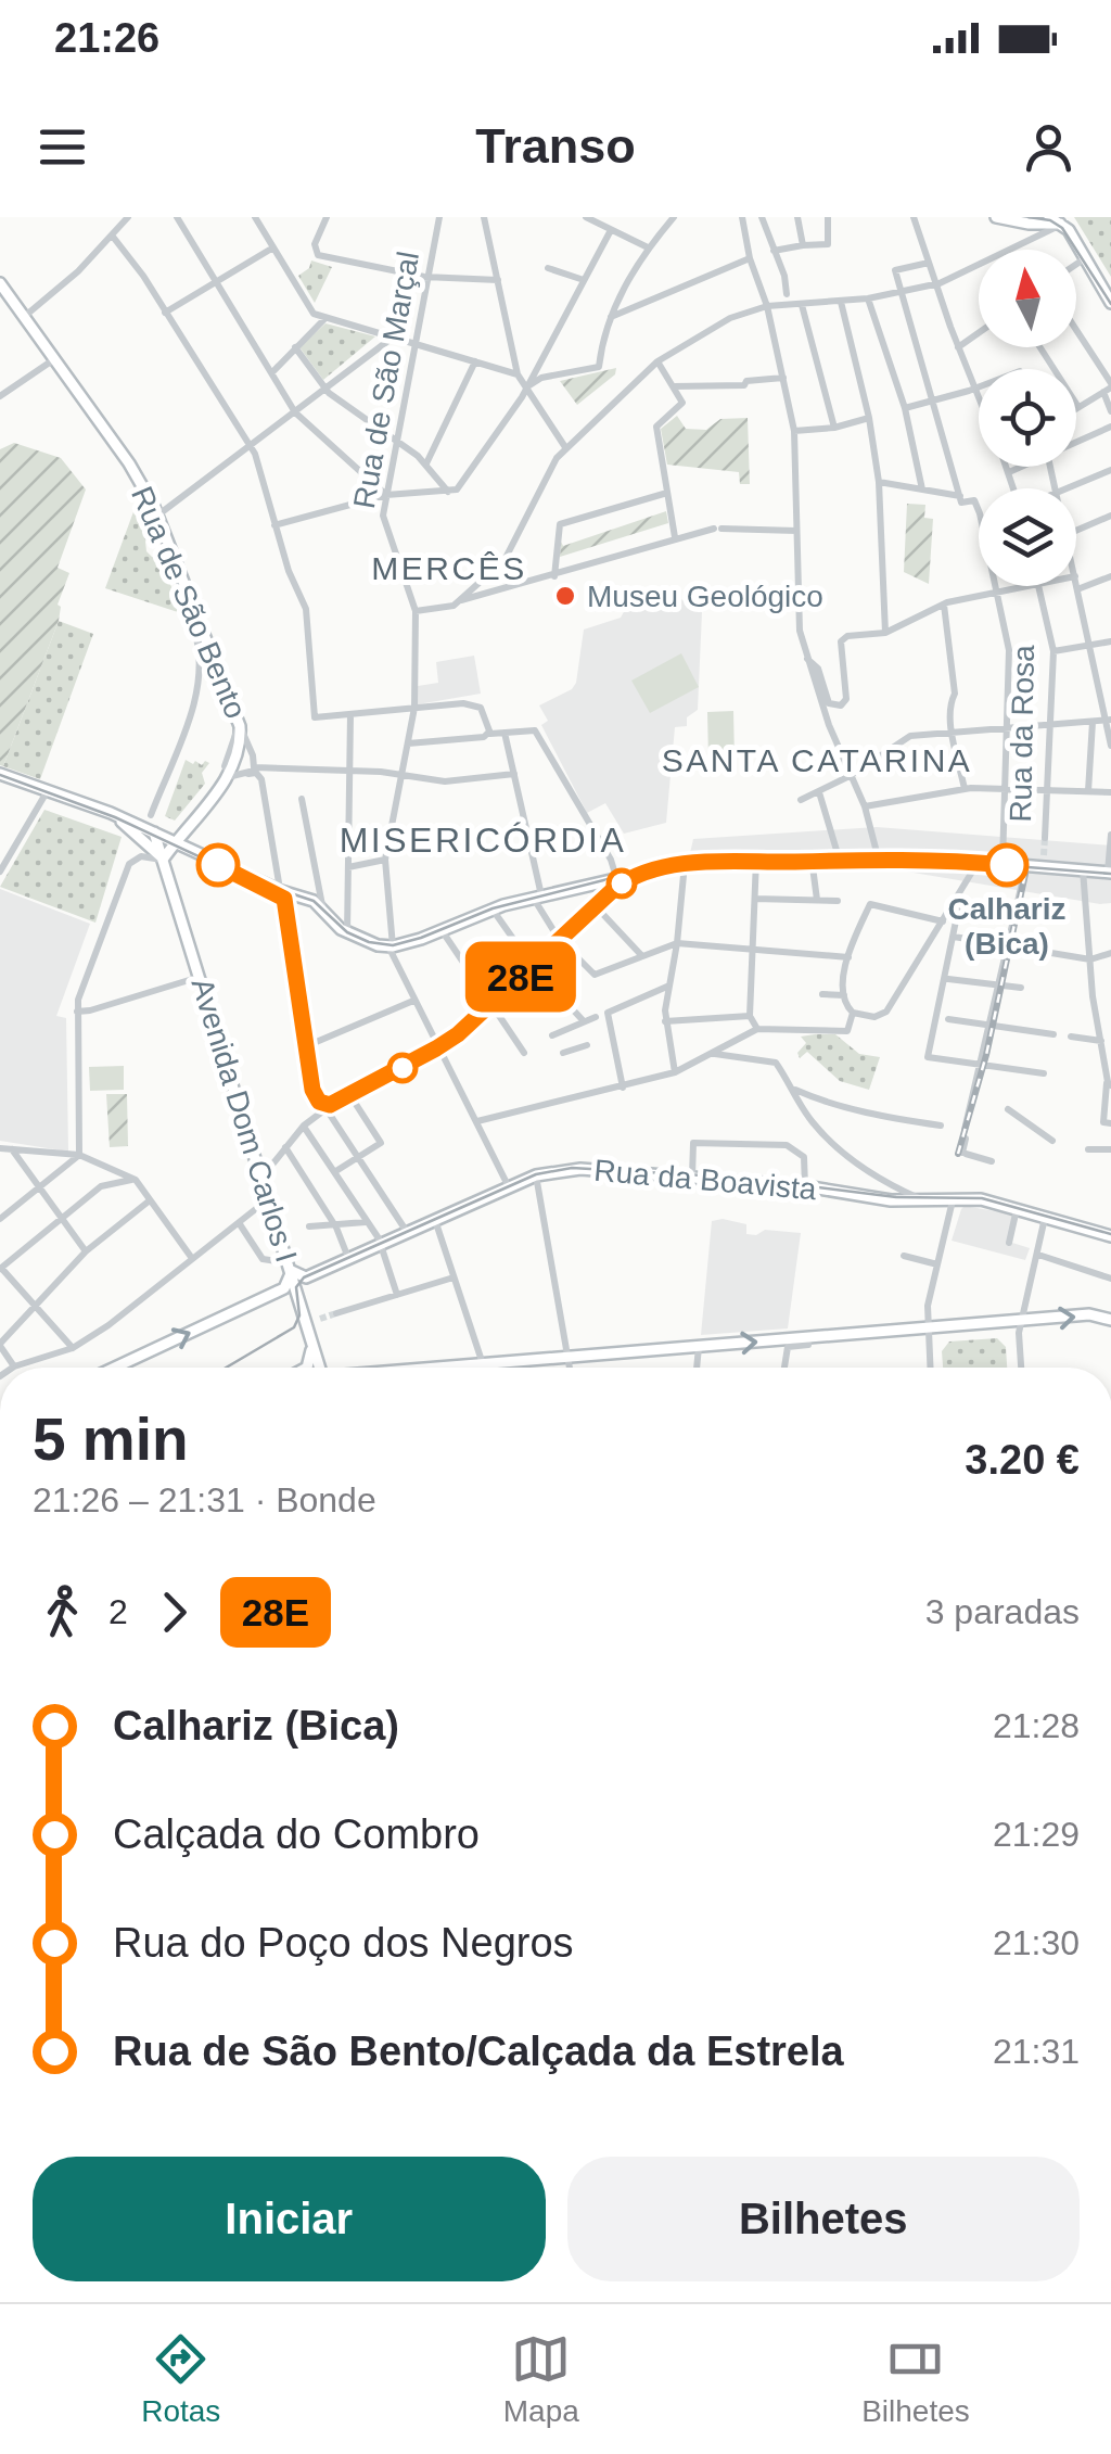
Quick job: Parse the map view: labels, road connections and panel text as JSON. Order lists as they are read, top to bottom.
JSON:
{
  "streets": {
    "street": [
      "Rua de São Marçal",
      "Rua de São Bento",
      "Rua da Rosa",
      "Avenida Dom Carlos I",
      "Rua da Boavista"
    ]
  },
  "crossings": [
    ["Rua de São Bento", "Rua da Boavista"],
    ["Avenida Dom Carlos I", "Rua da Boavista"]
  ],
  "districts": ["MERCÊS", "SANTA CATARINA", "MISERICÓRDIA"],
  "places": ["Museu Geológico", "Calhariz (Bica)"],
  "lines": ["tram line 28E"],
  "north": "top",
  "page": {
    "status": "21:26",
    "header": "Transo",
    "on_map": "28E",
    "heading": ["5 min", "21:26 – 21:31 · Bonde", "3.20 €"],
    "legs": ["2", "28E", "3 paradas"],
    "list": [
      {
        "name": "Calhariz (Bica)",
        "value": "21:28"
      },
      {
        "name": "Calçada do Combro",
        "value": "21:29"
      },
      {
        "name": "Rua do Poço dos Negros",
        "value": "21:30"
      },
      {
        "name": "Rua de São Bento/Calçada da Estrela",
        "value": "21:31"
      }
    ],
    "buttons": ["Iniciar", "Bilhetes"],
    "tabs": ["Rotas", "Mapa", "Bilhetes"]
  }
}
